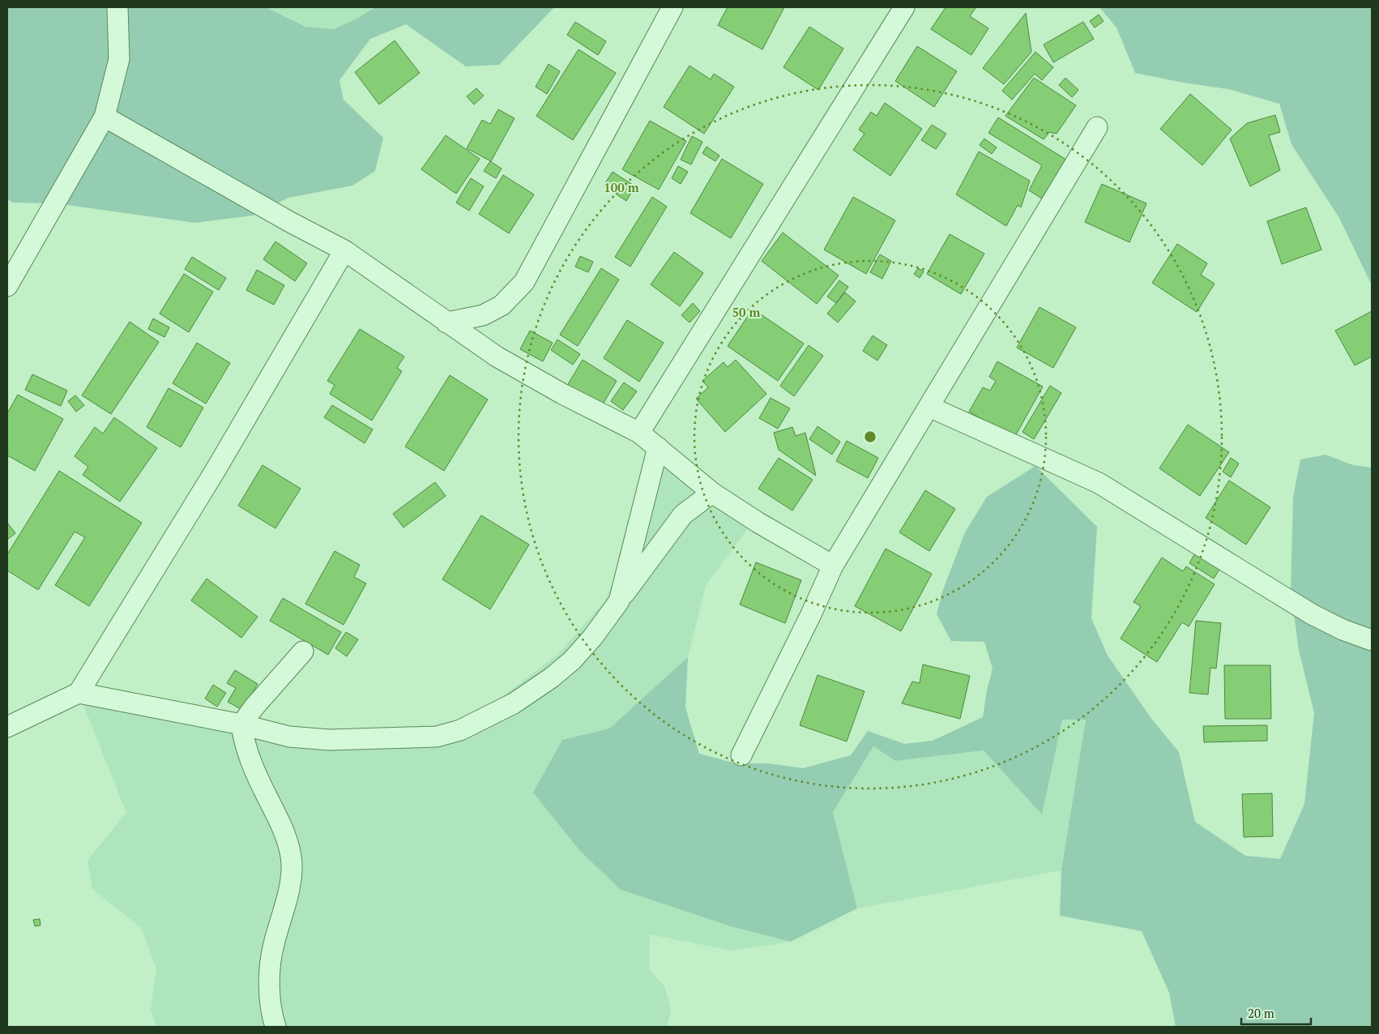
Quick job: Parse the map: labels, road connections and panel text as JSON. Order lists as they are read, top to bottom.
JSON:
{
  "scale_bar": "20 m",
  "rings": ["100 m", "50 m"]
}
